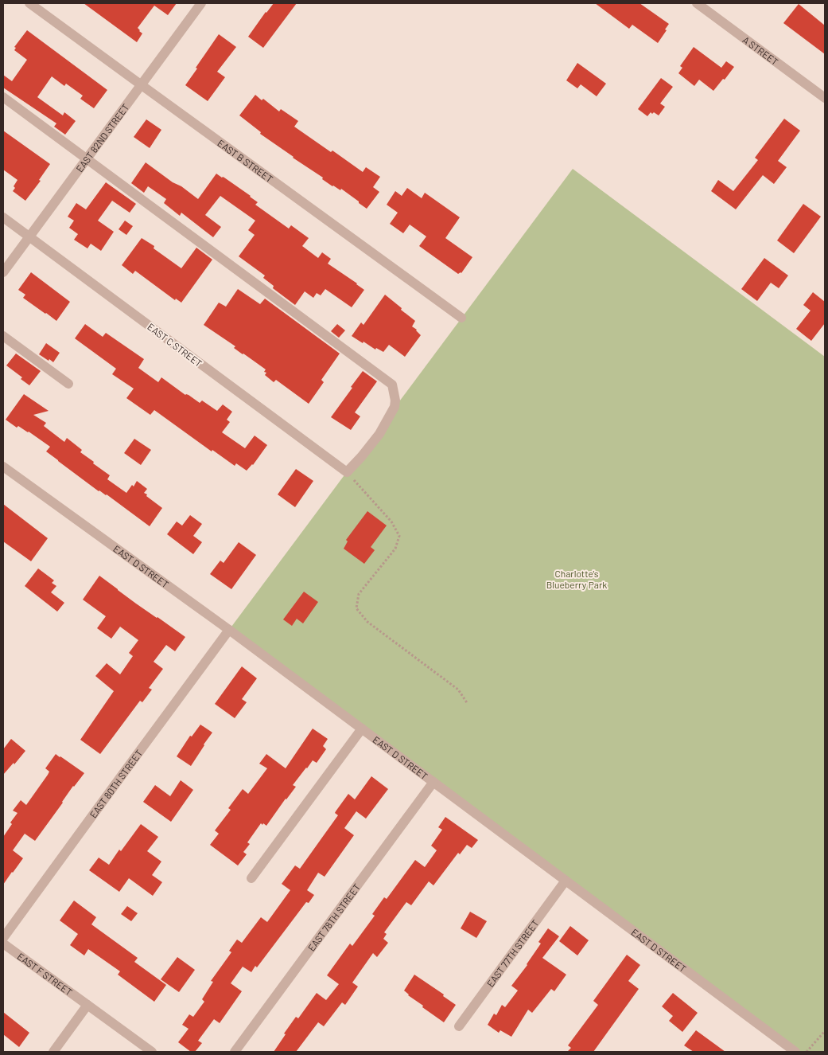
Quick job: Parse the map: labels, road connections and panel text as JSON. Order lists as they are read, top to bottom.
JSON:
{
  "streets": {
    "street": [
      "A STREET",
      "EAST 82ND STREET",
      "EAST B STREET",
      "EAST C STREET",
      "EAST D STREET",
      "EAST 80TH STREET",
      "EAST 78TH STREET",
      "EAST 77TH STREET",
      "EAST F STREET"
    ]
  },
  "crossings": [
    ["EAST 82ND STREET", "EAST B STREET"],
    ["EAST 82ND STREET", "EAST C STREET"],
    ["EAST D STREET", "EAST 80TH STREET"],
    ["EAST D STREET", "EAST 78TH STREET"],
    ["EAST D STREET", "EAST 77TH STREET"]
  ],
  "parks": ["Charlotte's Blueberry Park"]
}
